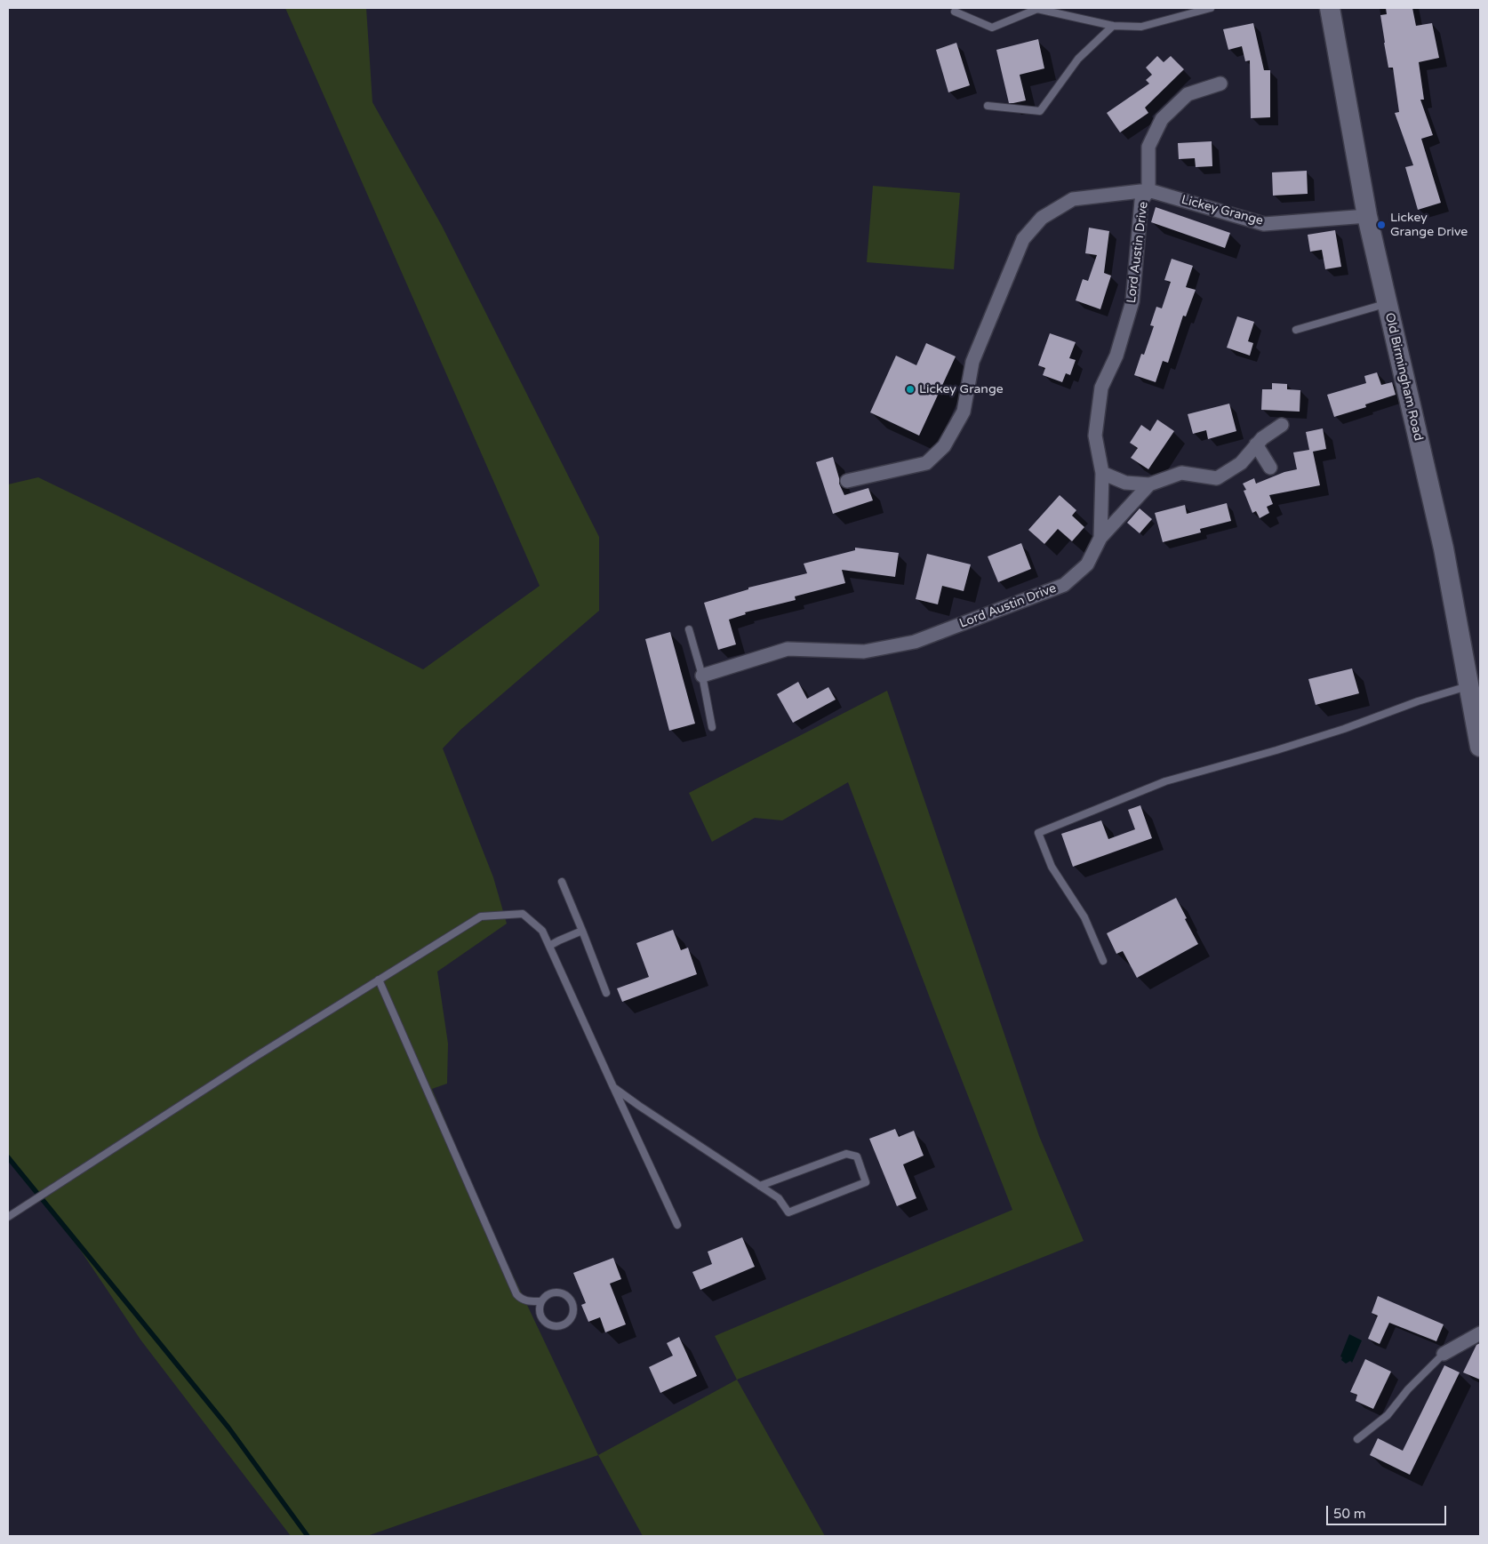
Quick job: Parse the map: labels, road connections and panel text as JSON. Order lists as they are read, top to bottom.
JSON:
{
  "streets": {
    "main road": ["Old Birmingham Road"],
    "street": ["Lickey Grange", "Lord Austin Drive"]
  },
  "crossings": [
    ["Lickey Grange", "Lord Austin Drive"],
    ["Lickey Grange", "Old Birmingham Road"]
  ],
  "places": ["Lickey Grange Drive", "Lickey Grange"],
  "scale_bar": "50 m"
}
